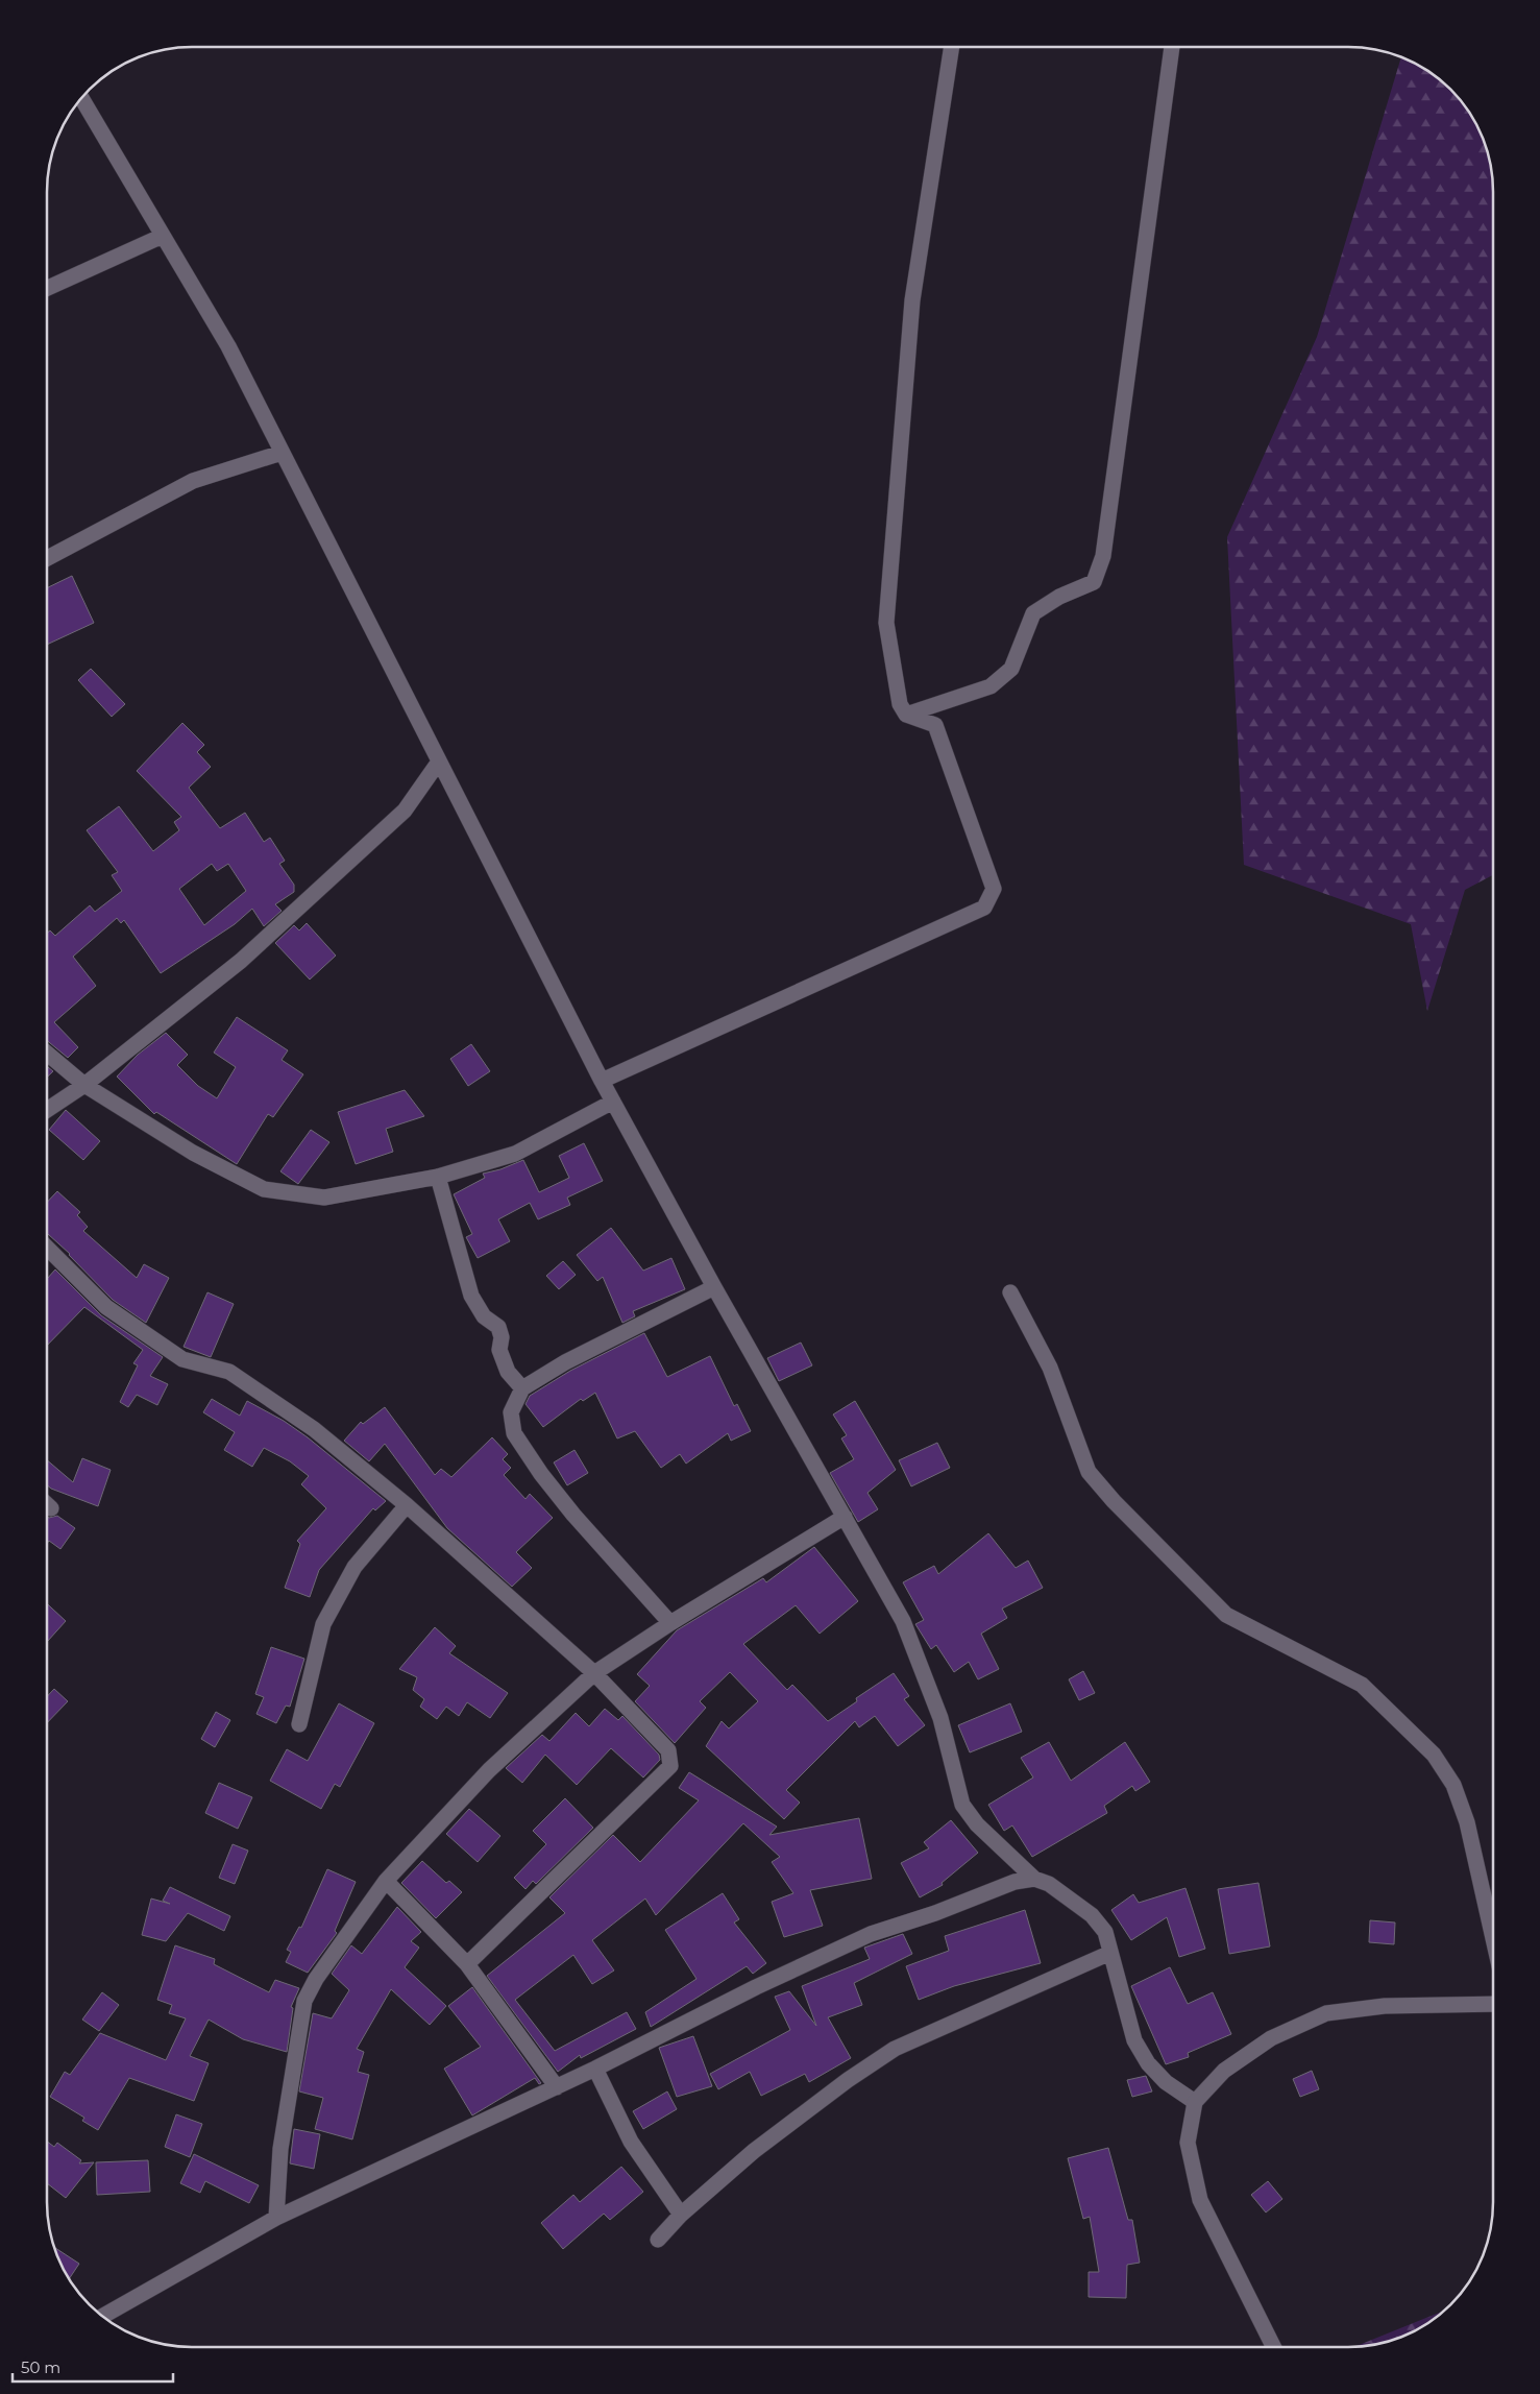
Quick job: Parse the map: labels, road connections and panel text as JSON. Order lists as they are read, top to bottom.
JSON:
{
  "scale_bar": "50 m"
}
